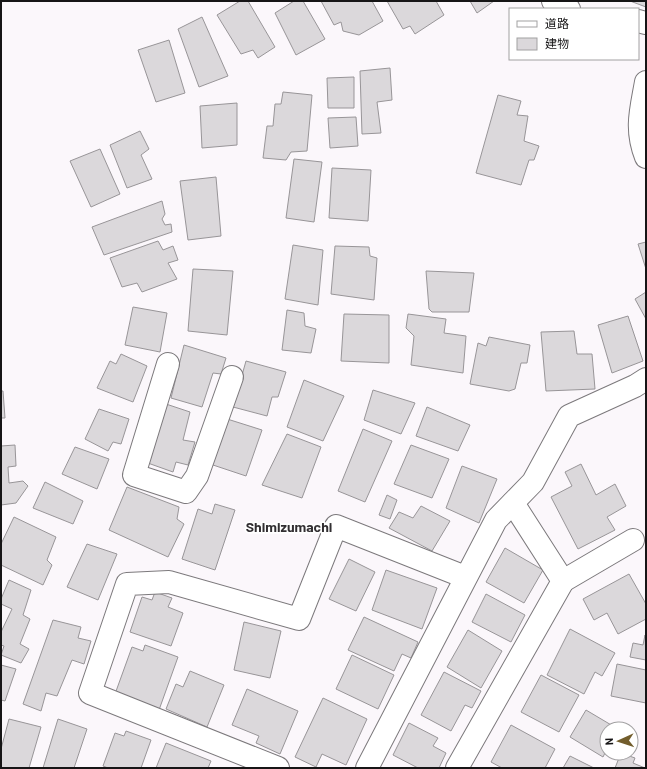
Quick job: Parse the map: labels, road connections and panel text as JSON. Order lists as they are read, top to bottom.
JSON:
{
  "districts": ["Shimizumachi"],
  "legend": ["道路", "建物"],
  "north": "left"
}
